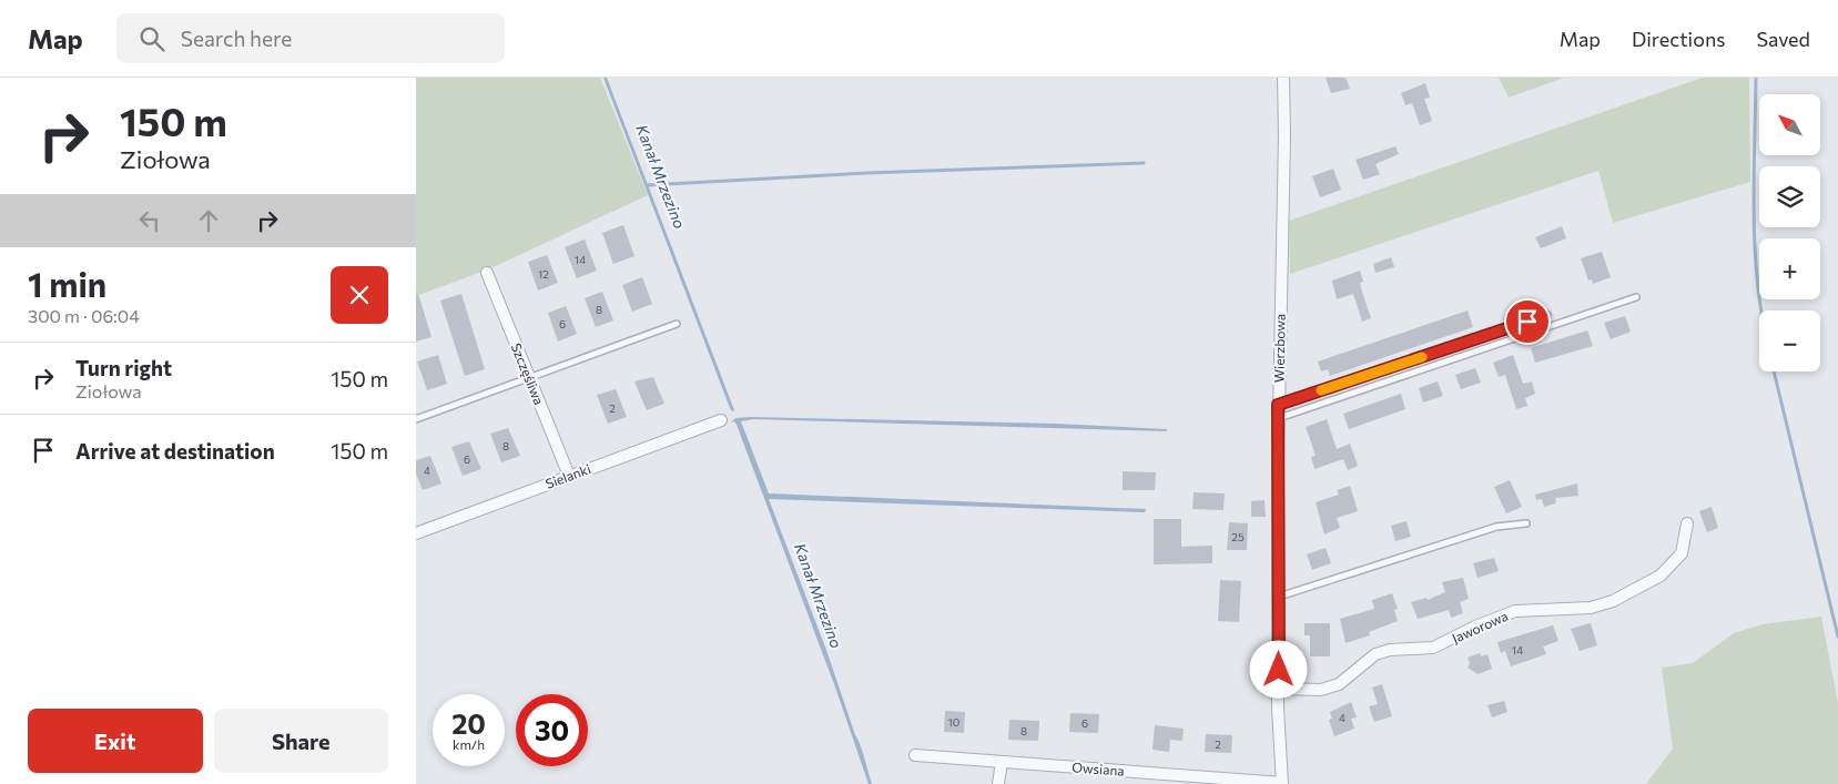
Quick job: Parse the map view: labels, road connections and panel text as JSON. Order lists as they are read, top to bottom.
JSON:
{
  "streets": {
    "street": [
      "Wierzbowa",
      "Szczęśliwa",
      "Sielanki",
      "Jaworowa",
      "Owsiana"
    ]
  },
  "crossings": [
    ["Wierzbowa", "Jaworowa"],
    ["Wierzbowa", "Owsiana"],
    ["Szczęśliwa", "Sielanki"]
  ],
  "water": ["Kanał Mrzezino"],
  "house_numbers": [
    "14",
    "12",
    "8",
    "6",
    "2",
    "8",
    "6",
    "4",
    "25",
    "14",
    "4",
    "10",
    "6",
    "8",
    "2"
  ],
  "north": "top left",
  "page": {
    "header": "Map",
    "search": "Search here",
    "nav": ["Map", "Directions", "Saved"],
    "turn": ["150 m", "Ziołowa"],
    "map_buttons": ["+", "−"],
    "heading": ["1 min", "300 m · 06:04"],
    "list": [
      {
        "name": "Turn right",
        "note": "Ziołowa",
        "value": "150 m"
      },
      {
        "name": "Arrive at destination",
        "value": "150 m"
      }
    ],
    "speed": "20 km/h",
    "limit": "30",
    "buttons": ["Exit", "Share"]
  }
}
